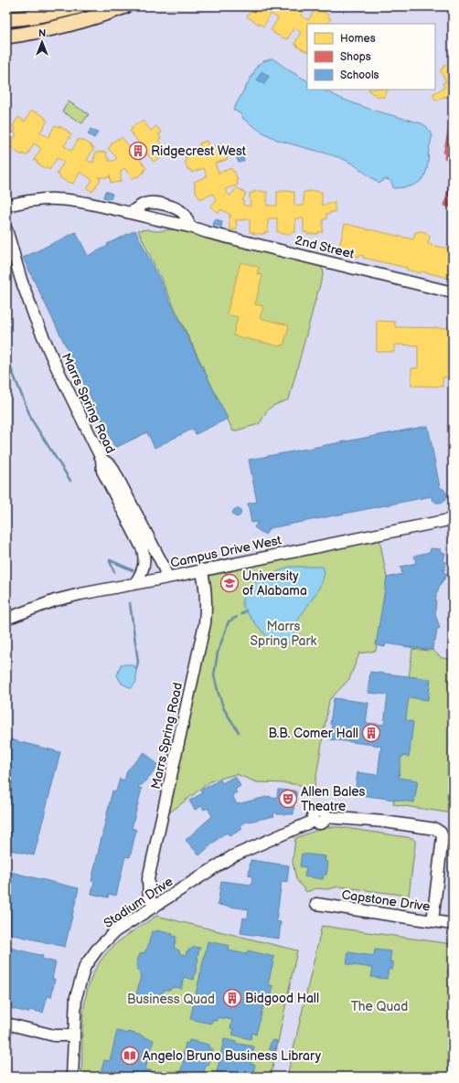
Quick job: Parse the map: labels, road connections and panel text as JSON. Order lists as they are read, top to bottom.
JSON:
{
  "streets": {
    "street": [
      "2nd Street",
      "Marrs Spring Road",
      "Campus Drive West",
      "Capstone Drive",
      "Stadium Drive"
    ]
  },
  "crossings": [
    ["Marrs Spring Road", "Campus Drive West"],
    ["Marrs Spring Road", "Stadium Drive"],
    ["Capstone Drive", "Stadium Drive"]
  ],
  "parks": ["Marrs Spring Park", "Business Quad", "The Quad"],
  "places": {
    "building": ["Ridgecrest West", "B.B. Comer Hall", "Bidgood Hall"],
    "school or university": ["University of Alabama"],
    "theatre": ["Allen Bales Theatre"],
    "library": ["Angelo Bruno Business Library"]
  },
  "legend": ["Homes", "Shops", "Schools"],
  "north": "top"
}
